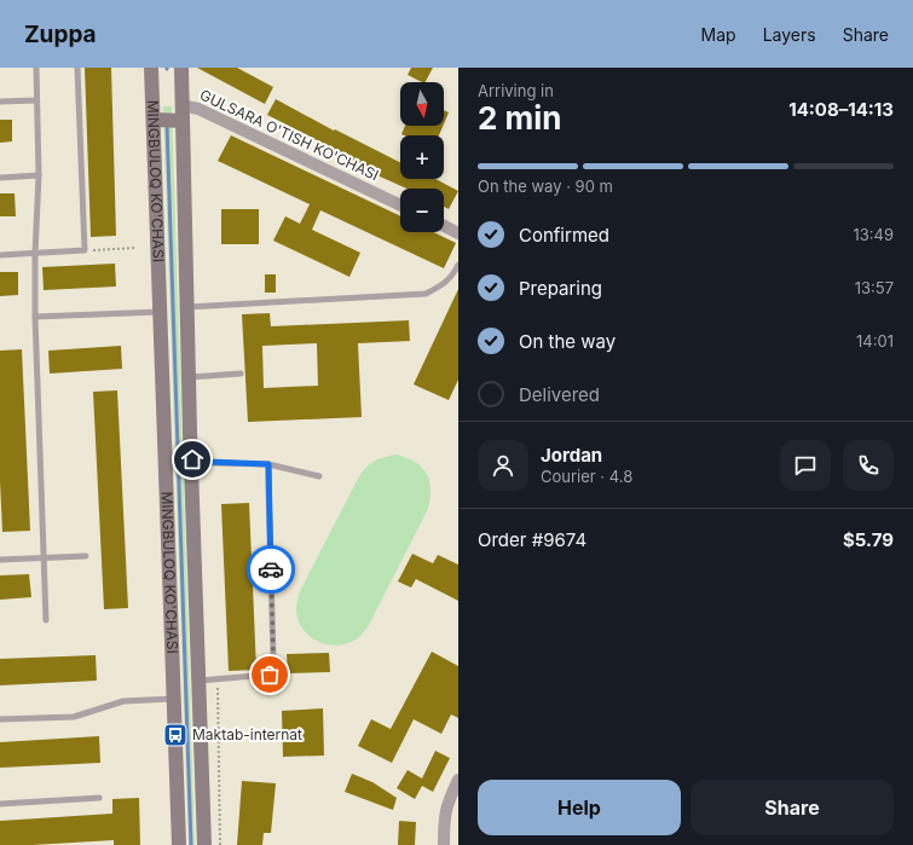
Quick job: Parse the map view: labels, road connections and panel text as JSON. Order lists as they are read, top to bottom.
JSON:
{
  "streets": {
    "main road": ["MINGBULOQ KO'CHASI"],
    "street": ["GULSARA O'TISH KO'CHASI"]
  },
  "crossings": [
    ["GULSARA O'TISH KO'CHASI", "MINGBULOQ KO'CHASI"]
  ],
  "places": {
    "bus stop": ["Maktab-internat"]
  },
  "north": "bottom",
  "page": {
    "header": "Zuppa",
    "nav": ["Map", "Layers", "Share"],
    "heading": ["2 min", "Arriving in", "14:08–14:13"],
    "panel": [
      "Jordan",
      "Courier · 4.8",
      "Order #9674",
      "$5.79"
    ],
    "map_buttons": ["+", "−"],
    "bar": "On the way · 90 m",
    "list": [
      ["Confirmed", "13:49"],
      ["Preparing", "13:57"],
      ["On the way", "14:01"],
      "Delivered"
    ],
    "buttons": ["Help", "Share"]
  }
}
